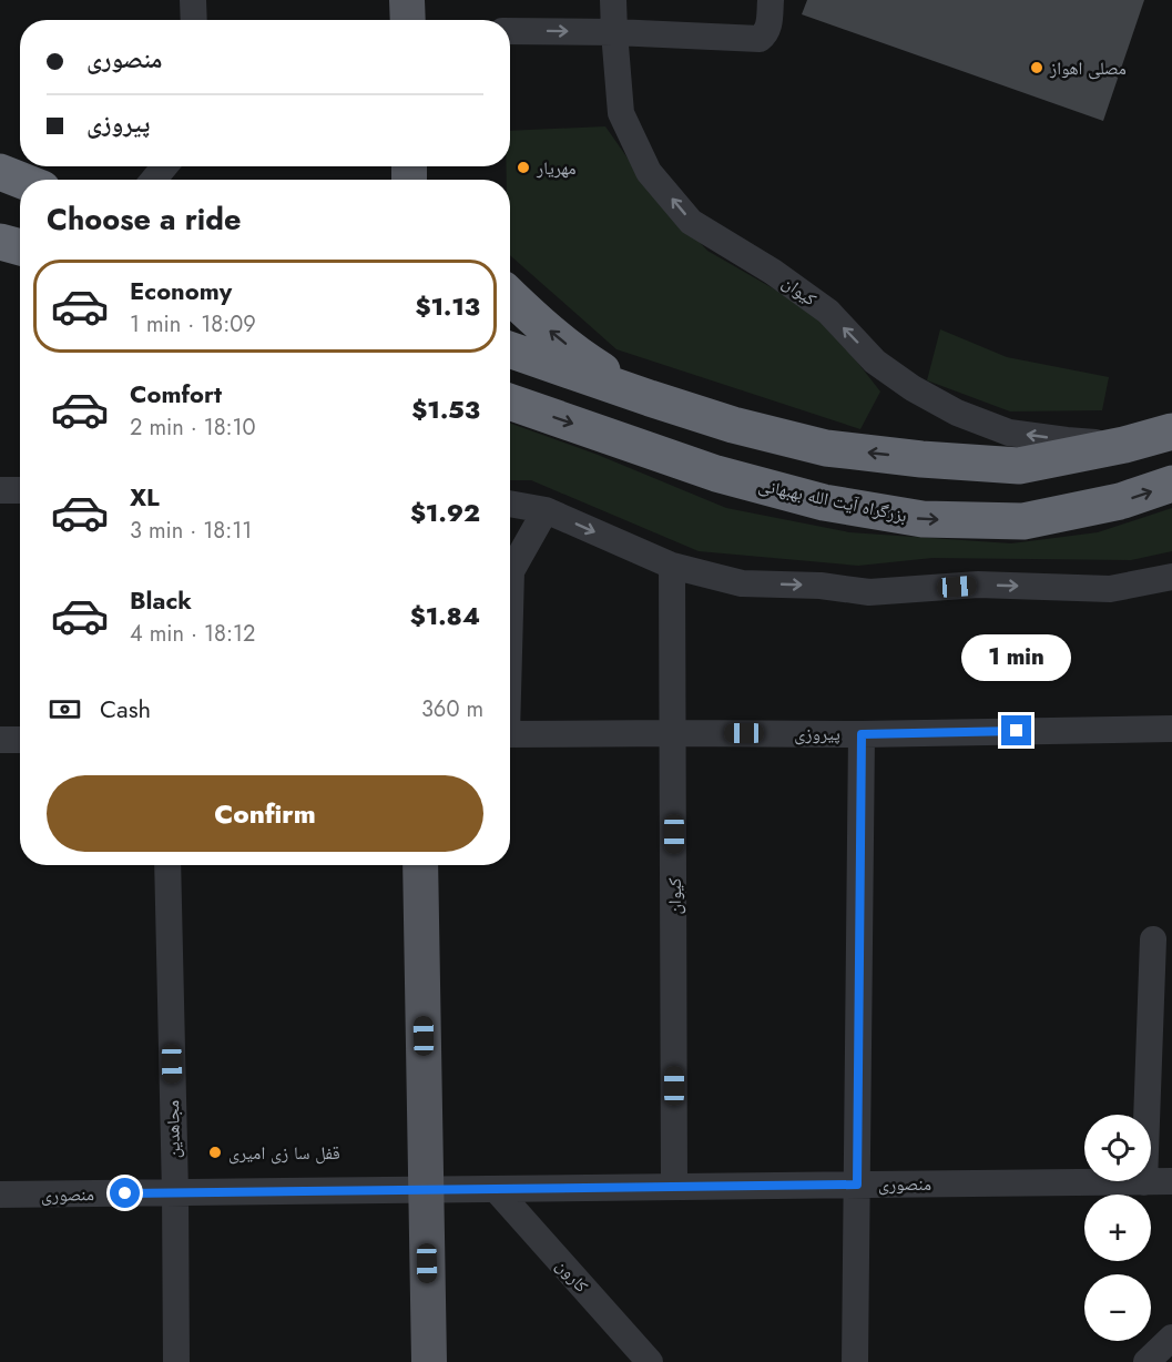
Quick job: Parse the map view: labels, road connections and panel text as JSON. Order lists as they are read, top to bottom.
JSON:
{
  "streets": {
    "highway": ["بزرگراه آیت الله بهبهانی"],
    "street": [
      "کیوان",
      "پیروزی",
      "مجاهدین",
      "منصوری",
      "کارون"
    ]
  },
  "crossings": [
    ["کیوان", "پیروزی"],
    ["کیوان", "منصوری"],
    ["مجاهدین", "منصوری"],
    ["منصوری", "کارون"]
  ],
  "one_way": ["کیوان"],
  "places": ["مصلی اهواز", "مهریار", "قفل سا زی امیری"],
  "page": {
    "banner": ["منصوری", "پیروزی"],
    "heading": "Choose a ride",
    "list": [
      {
        "name": "Economy",
        "note": "1 min · 18:09",
        "value": "$1.13"
      },
      {
        "name": "Comfort",
        "note": "2 min · 18:10",
        "value": "$1.53"
      },
      {
        "name": "XL",
        "note": "3 min · 18:11",
        "value": "$1.92"
      },
      {
        "name": "Black",
        "note": "4 min · 18:12",
        "value": "$1.84"
      }
    ],
    "bubble": "1 min",
    "pay": ["Cash", "360 m"],
    "buttons": "Confirm",
    "map_buttons": ["+", "−"]
  }
}
